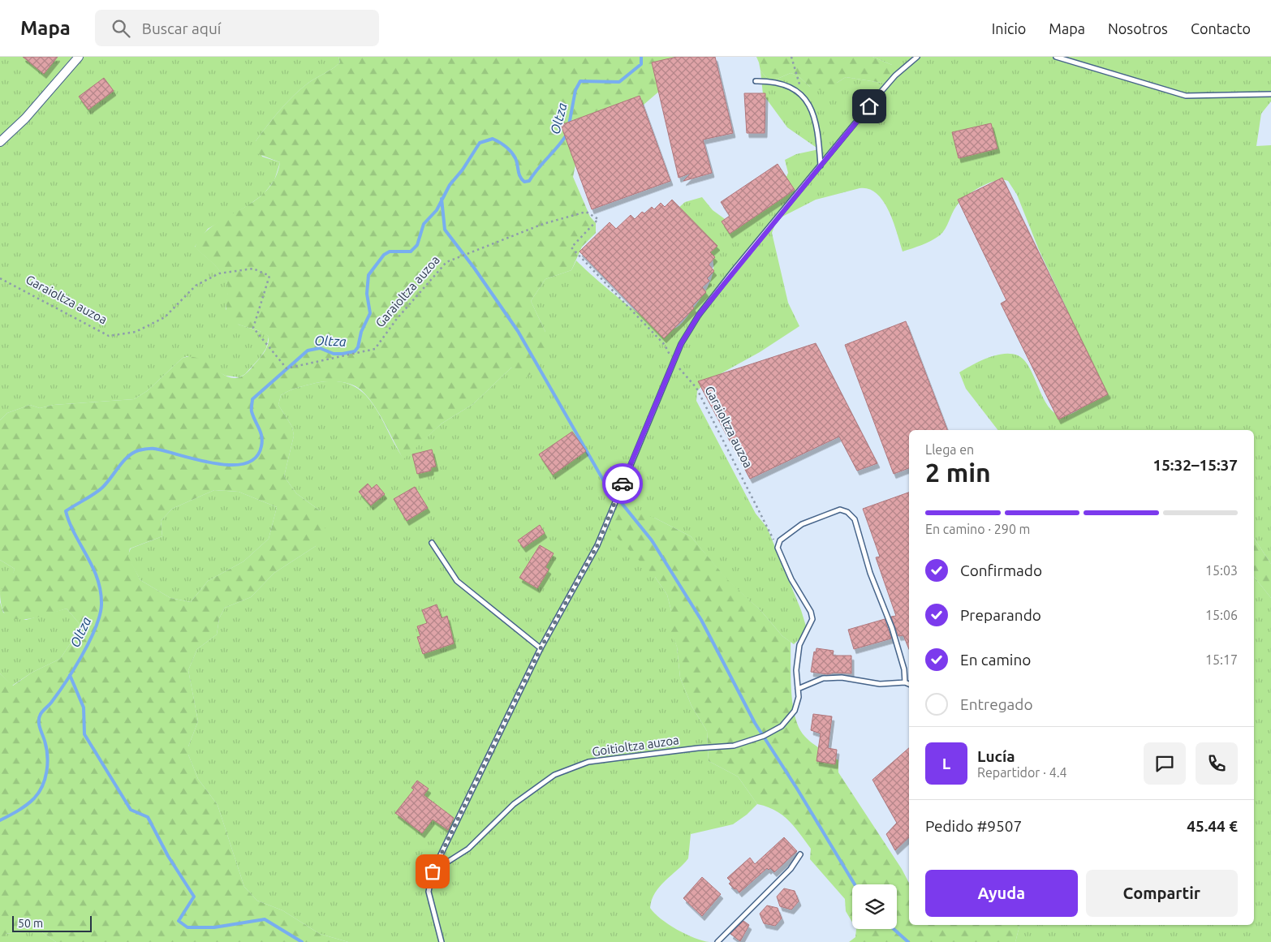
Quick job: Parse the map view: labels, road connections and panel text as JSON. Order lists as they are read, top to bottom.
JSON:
{
  "streets": {
    "lane": ["Goitioltza auzoa"],
    "path": ["Garaioltza auzoa"]
  },
  "crossings": [
    ["Garaioltza auzoa", "Goitioltza auzoa"]
  ],
  "water": ["Oltza"],
  "scale_bar": "50 m",
  "page": {
    "header": "Mapa",
    "search": "Buscar aquí",
    "nav": [
      "Inicio",
      "Mapa",
      "Nosotros",
      "Contacto"
    ],
    "heading": ["2 min", "Llega en", "15:32–15:37"],
    "panel": [
      "Lucía",
      "Repartidor · 4.4",
      "Pedido #9507",
      "45.44 €"
    ],
    "bar": "En camino · 290 m",
    "list": [
      ["Confirmado", "15:03"],
      ["Preparando", "15:06"],
      ["En camino", "15:17"],
      "Entregado"
    ],
    "round": "L",
    "buttons": ["Ayuda", "Compartir"],
    "scale": "50 m"
  }
}
